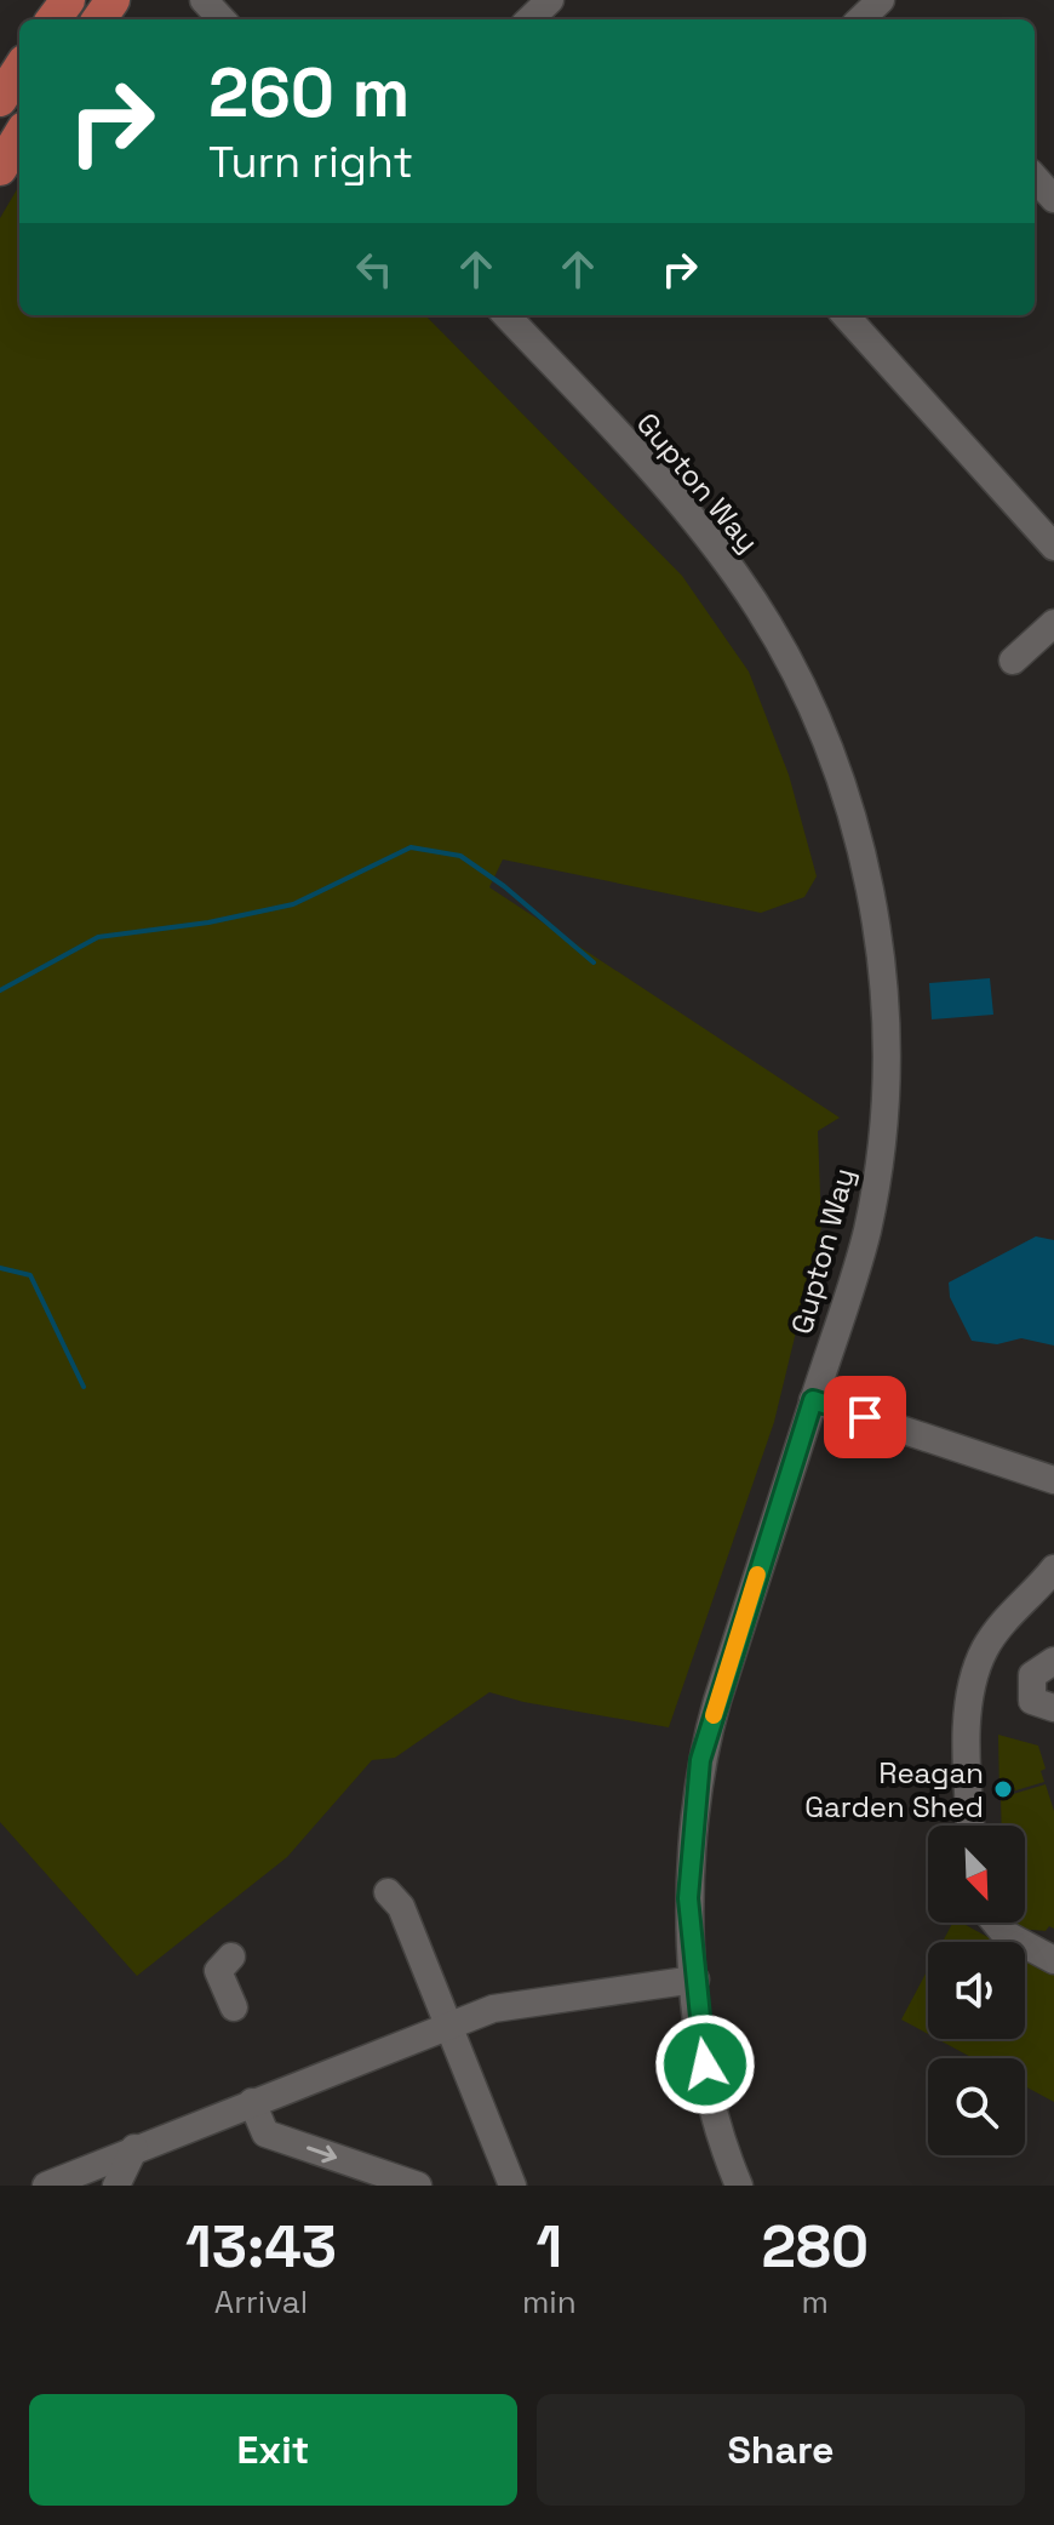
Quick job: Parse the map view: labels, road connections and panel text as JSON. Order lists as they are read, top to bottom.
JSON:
{
  "streets": {
    "street": ["Gupton Way"]
  },
  "places": ["Reagan Garden Shed"],
  "north": "bottom right",
  "page": {
    "turn": ["260 m", "Turn right"],
    "eta": [
      "13:43",
      "Arrival",
      "1",
      "min",
      "280",
      "m"
    ],
    "buttons": ["Exit", "Share"]
  }
}
